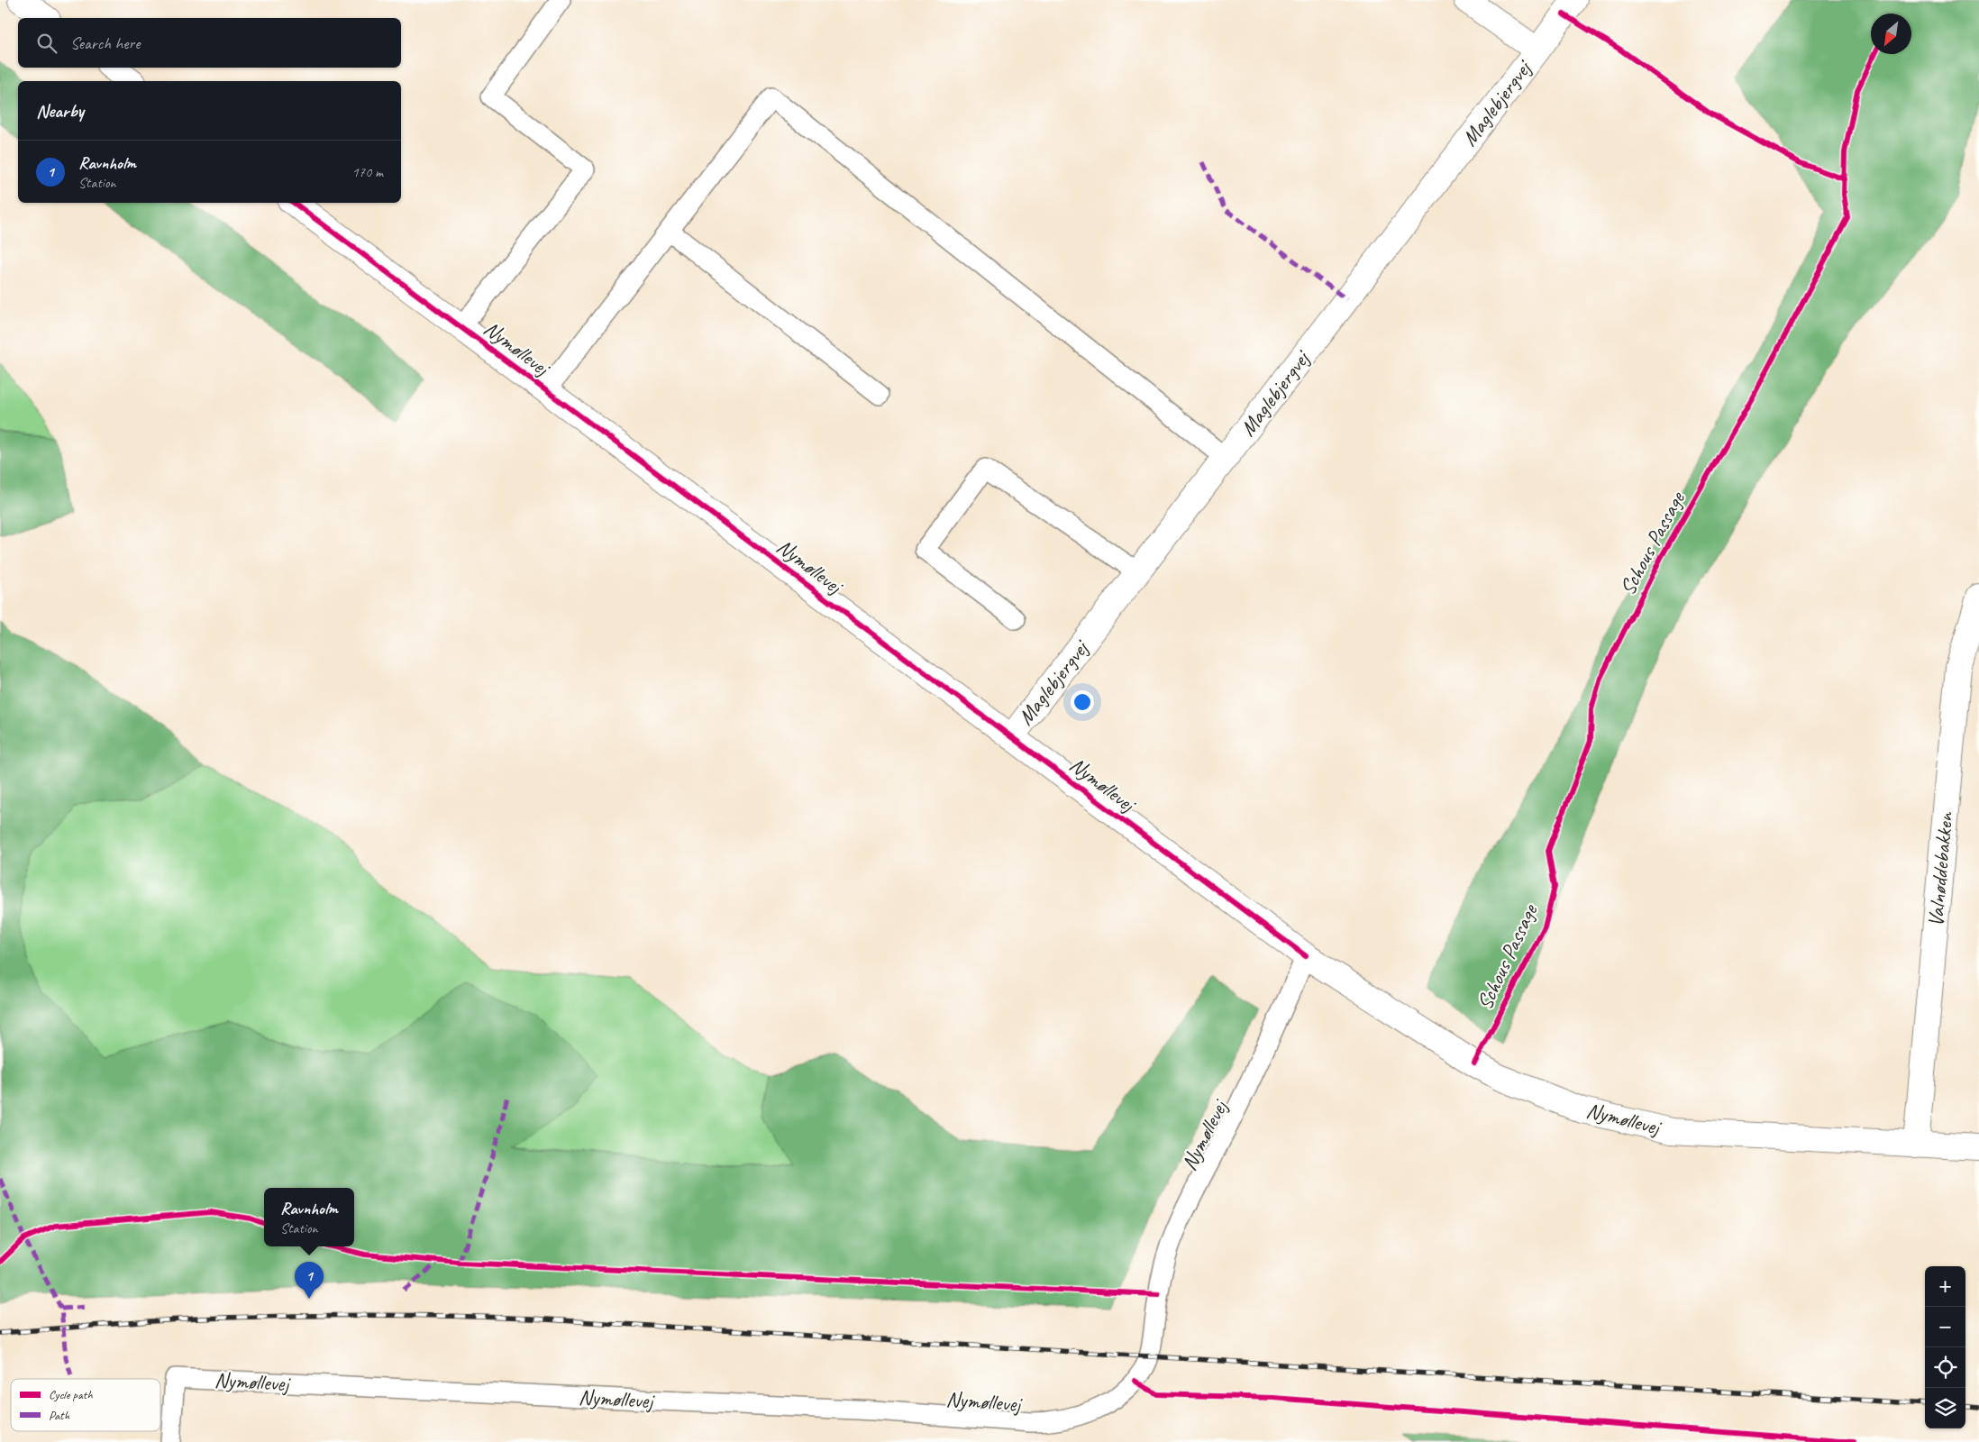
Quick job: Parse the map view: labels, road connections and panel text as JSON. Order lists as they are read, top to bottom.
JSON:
{
  "streets": {
    "street": ["Maglebjergvej", "Nymøllevej", "Valnøddebakken"],
    "cycle path": ["Schous Passage"]
  },
  "crossings": [
    ["Maglebjergvej", "Nymøllevej"],
    ["Nymøllevej", "Valnøddebakken"]
  ],
  "legend": ["Cycle path", "Path"],
  "north": "bottom left",
  "page": {
    "search": "Search here",
    "heading": "Nearby",
    "list": [
      {
        "mark": "1",
        "name": "Ravnholm",
        "note": "Station",
        "value": "170 m"
      }
    ],
    "popup": ["Ravnholm", "Station"],
    "pins": "1",
    "map_buttons": ["+", "−"]
  }
}
